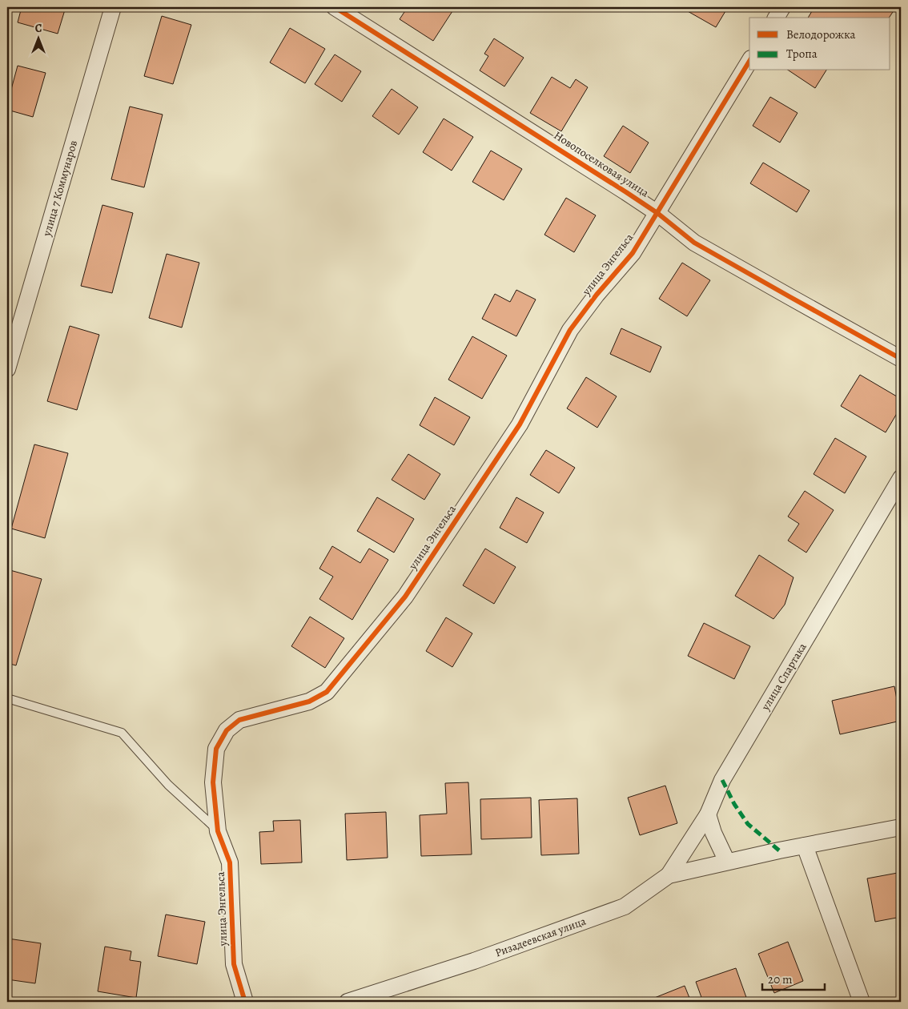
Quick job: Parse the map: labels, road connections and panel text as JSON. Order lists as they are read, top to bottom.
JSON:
{
  "streets": {
    "street": [
      "Новопоселковая улица",
      "улица 7 Коммунаров",
      "улица Энгельса",
      "улица Спартака",
      "Ризадеевская улица"
    ]
  },
  "crossings": [
    ["Новопоселковая улица", "улица Энгельса"],
    ["улица Спартака", "Ризадеевская улица"]
  ],
  "legend": ["Велодорожка", "Тропа"],
  "scale_bar": "20 m",
  "north": "top"
}
